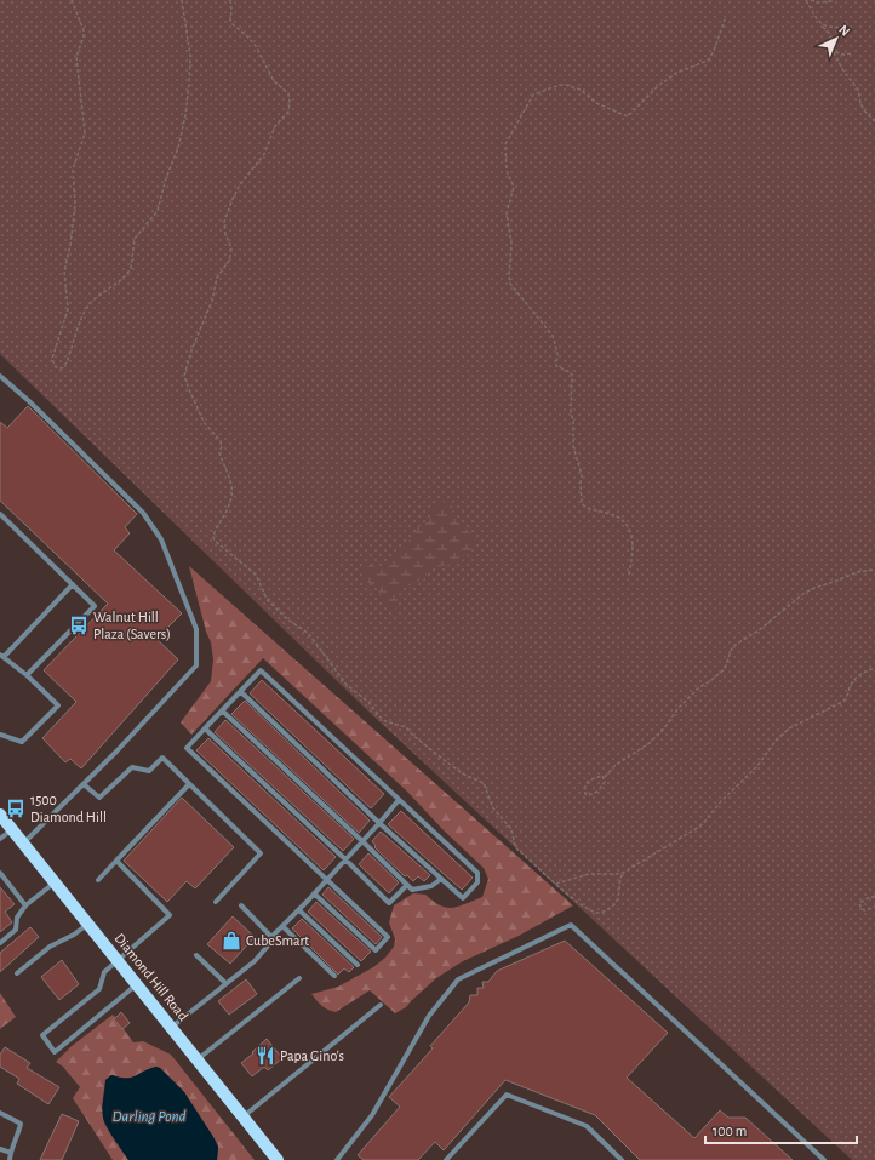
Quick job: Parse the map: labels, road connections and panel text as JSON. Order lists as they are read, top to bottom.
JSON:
{
  "streets": {
    "main road": ["Diamond Hill Road"]
  },
  "water": ["Darling Pond"],
  "places": {
    "bus stop": ["Walnut Hill Plaza (Savers)", "1500 Diamond Hill"],
    "shop": ["CubeSmart"],
    "restaurant": ["Papa Gino's"]
  },
  "scale_bar": "100 m",
  "north": "top right"
}
